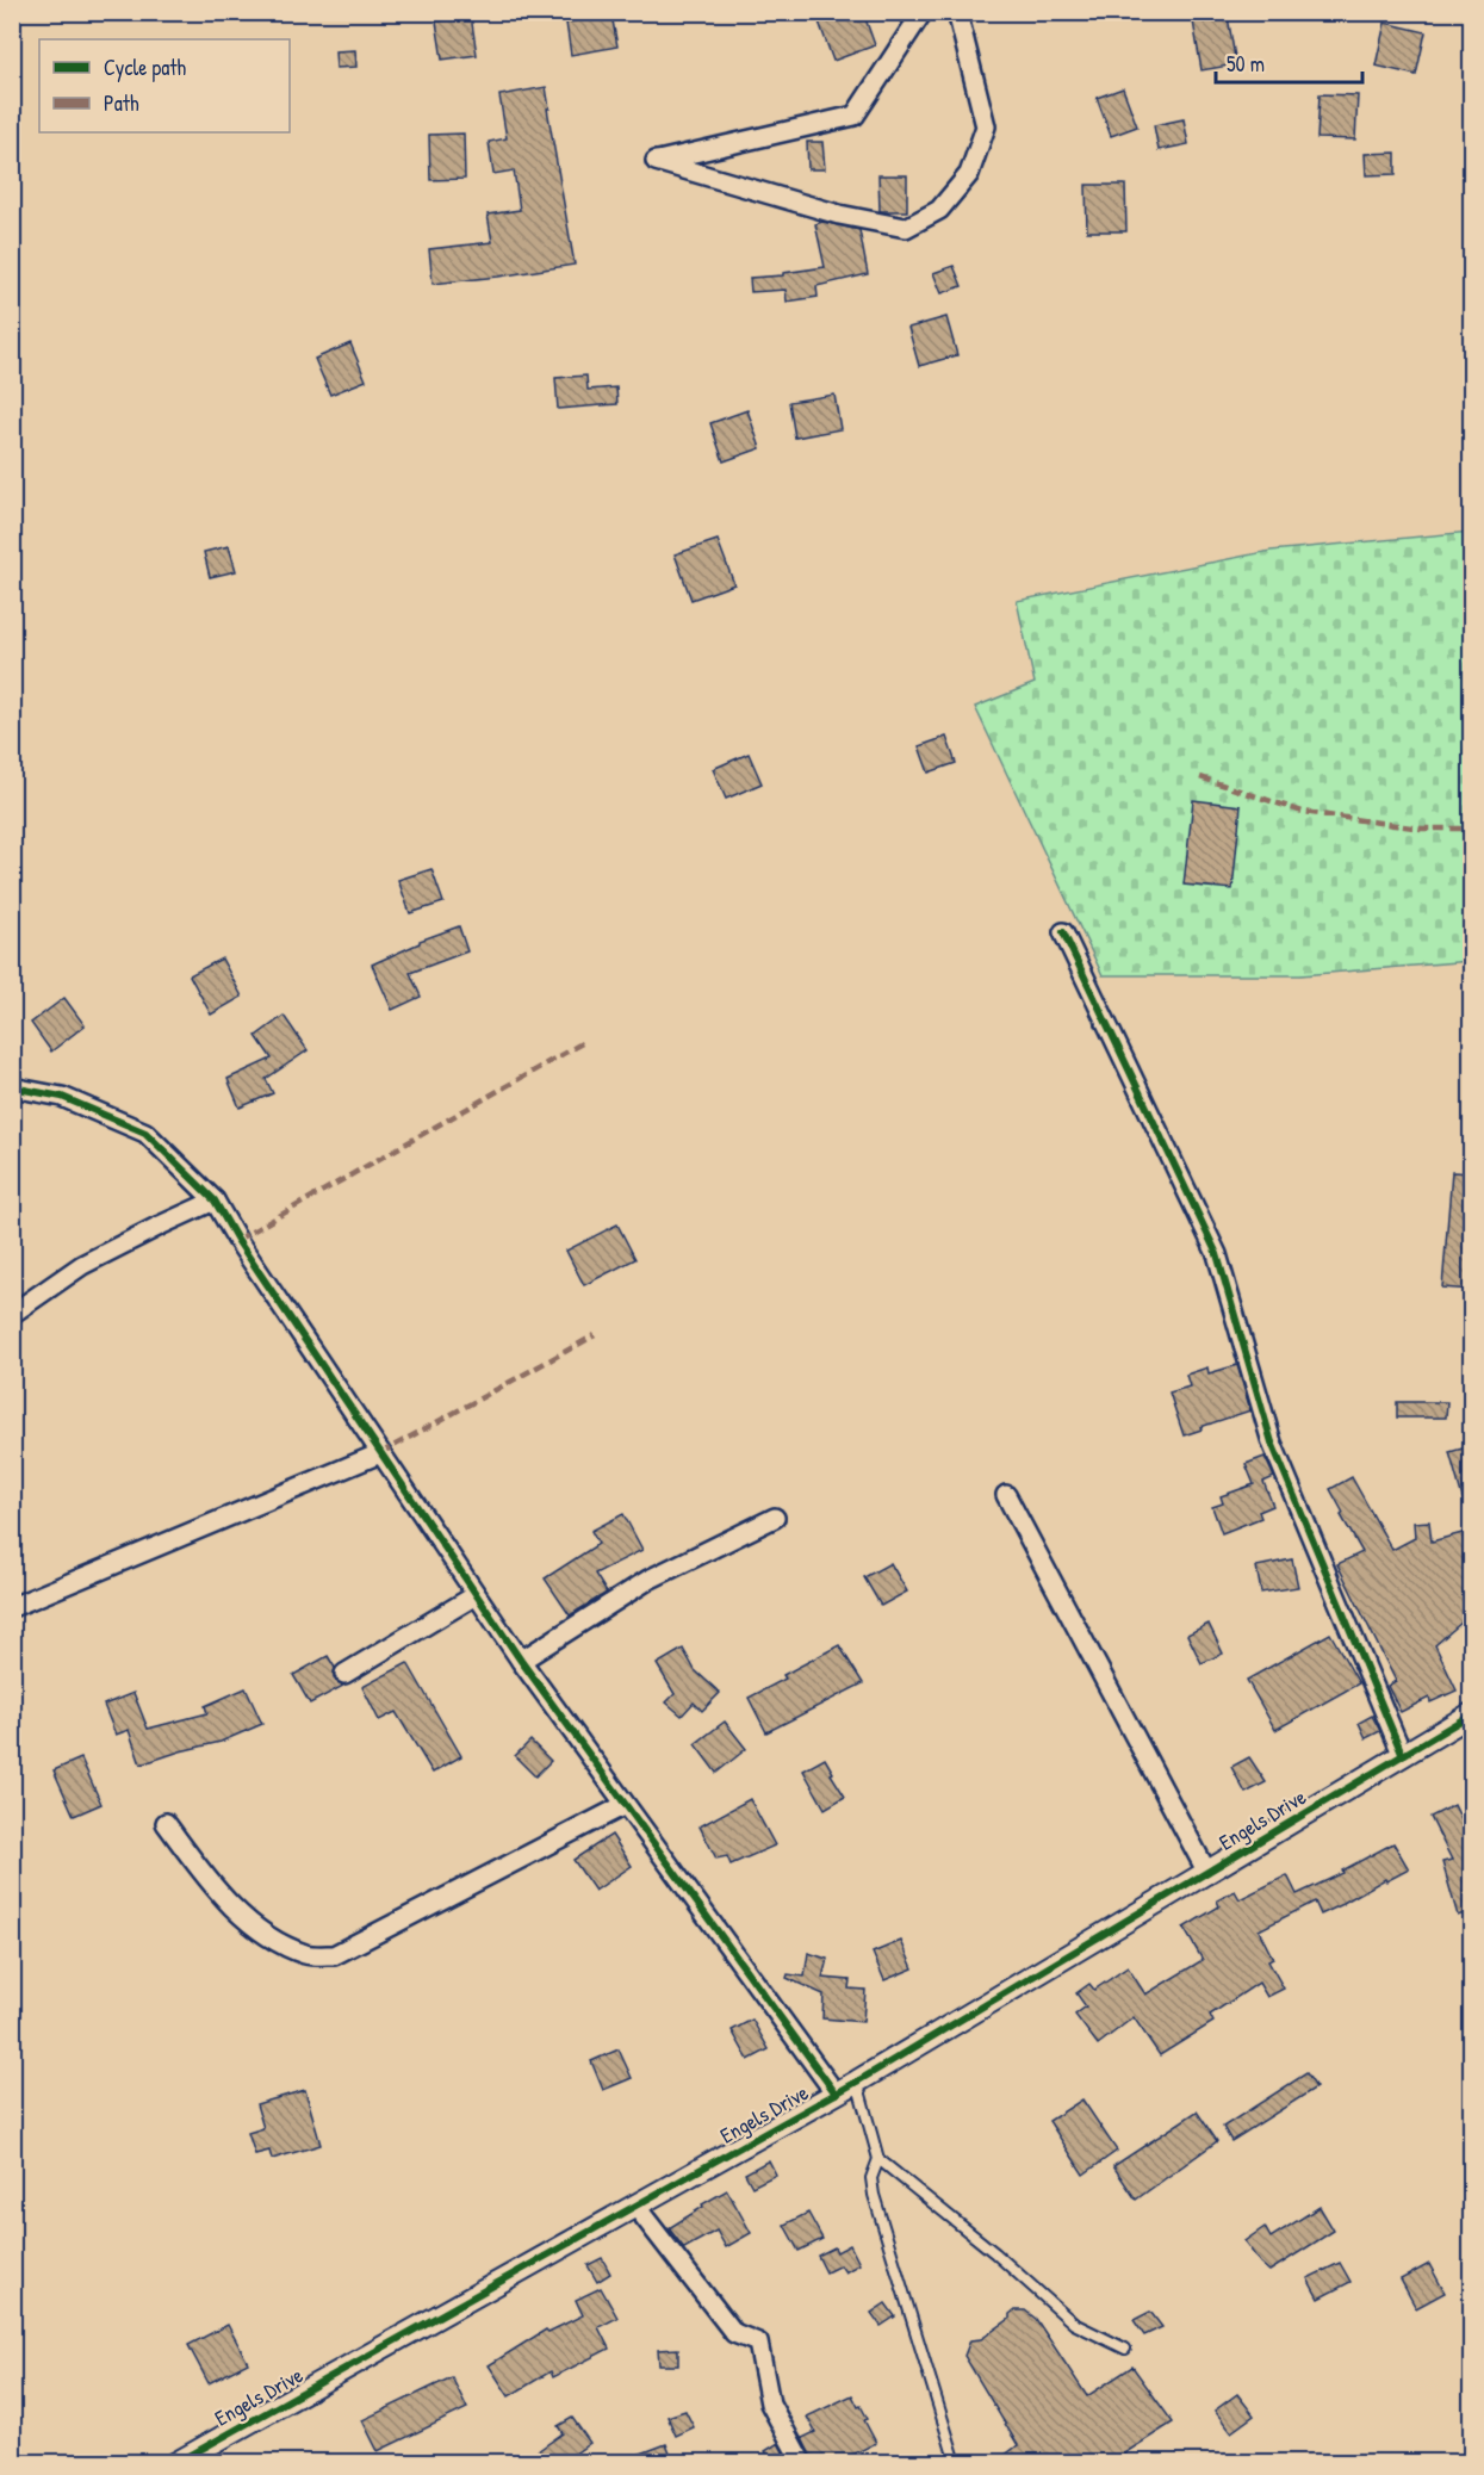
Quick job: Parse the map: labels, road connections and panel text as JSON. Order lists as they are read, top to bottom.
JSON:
{
  "streets": {
    "street": ["Engels Drive"]
  },
  "legend": ["Cycle path", "Path"],
  "scale_bar": "50 m"
}
